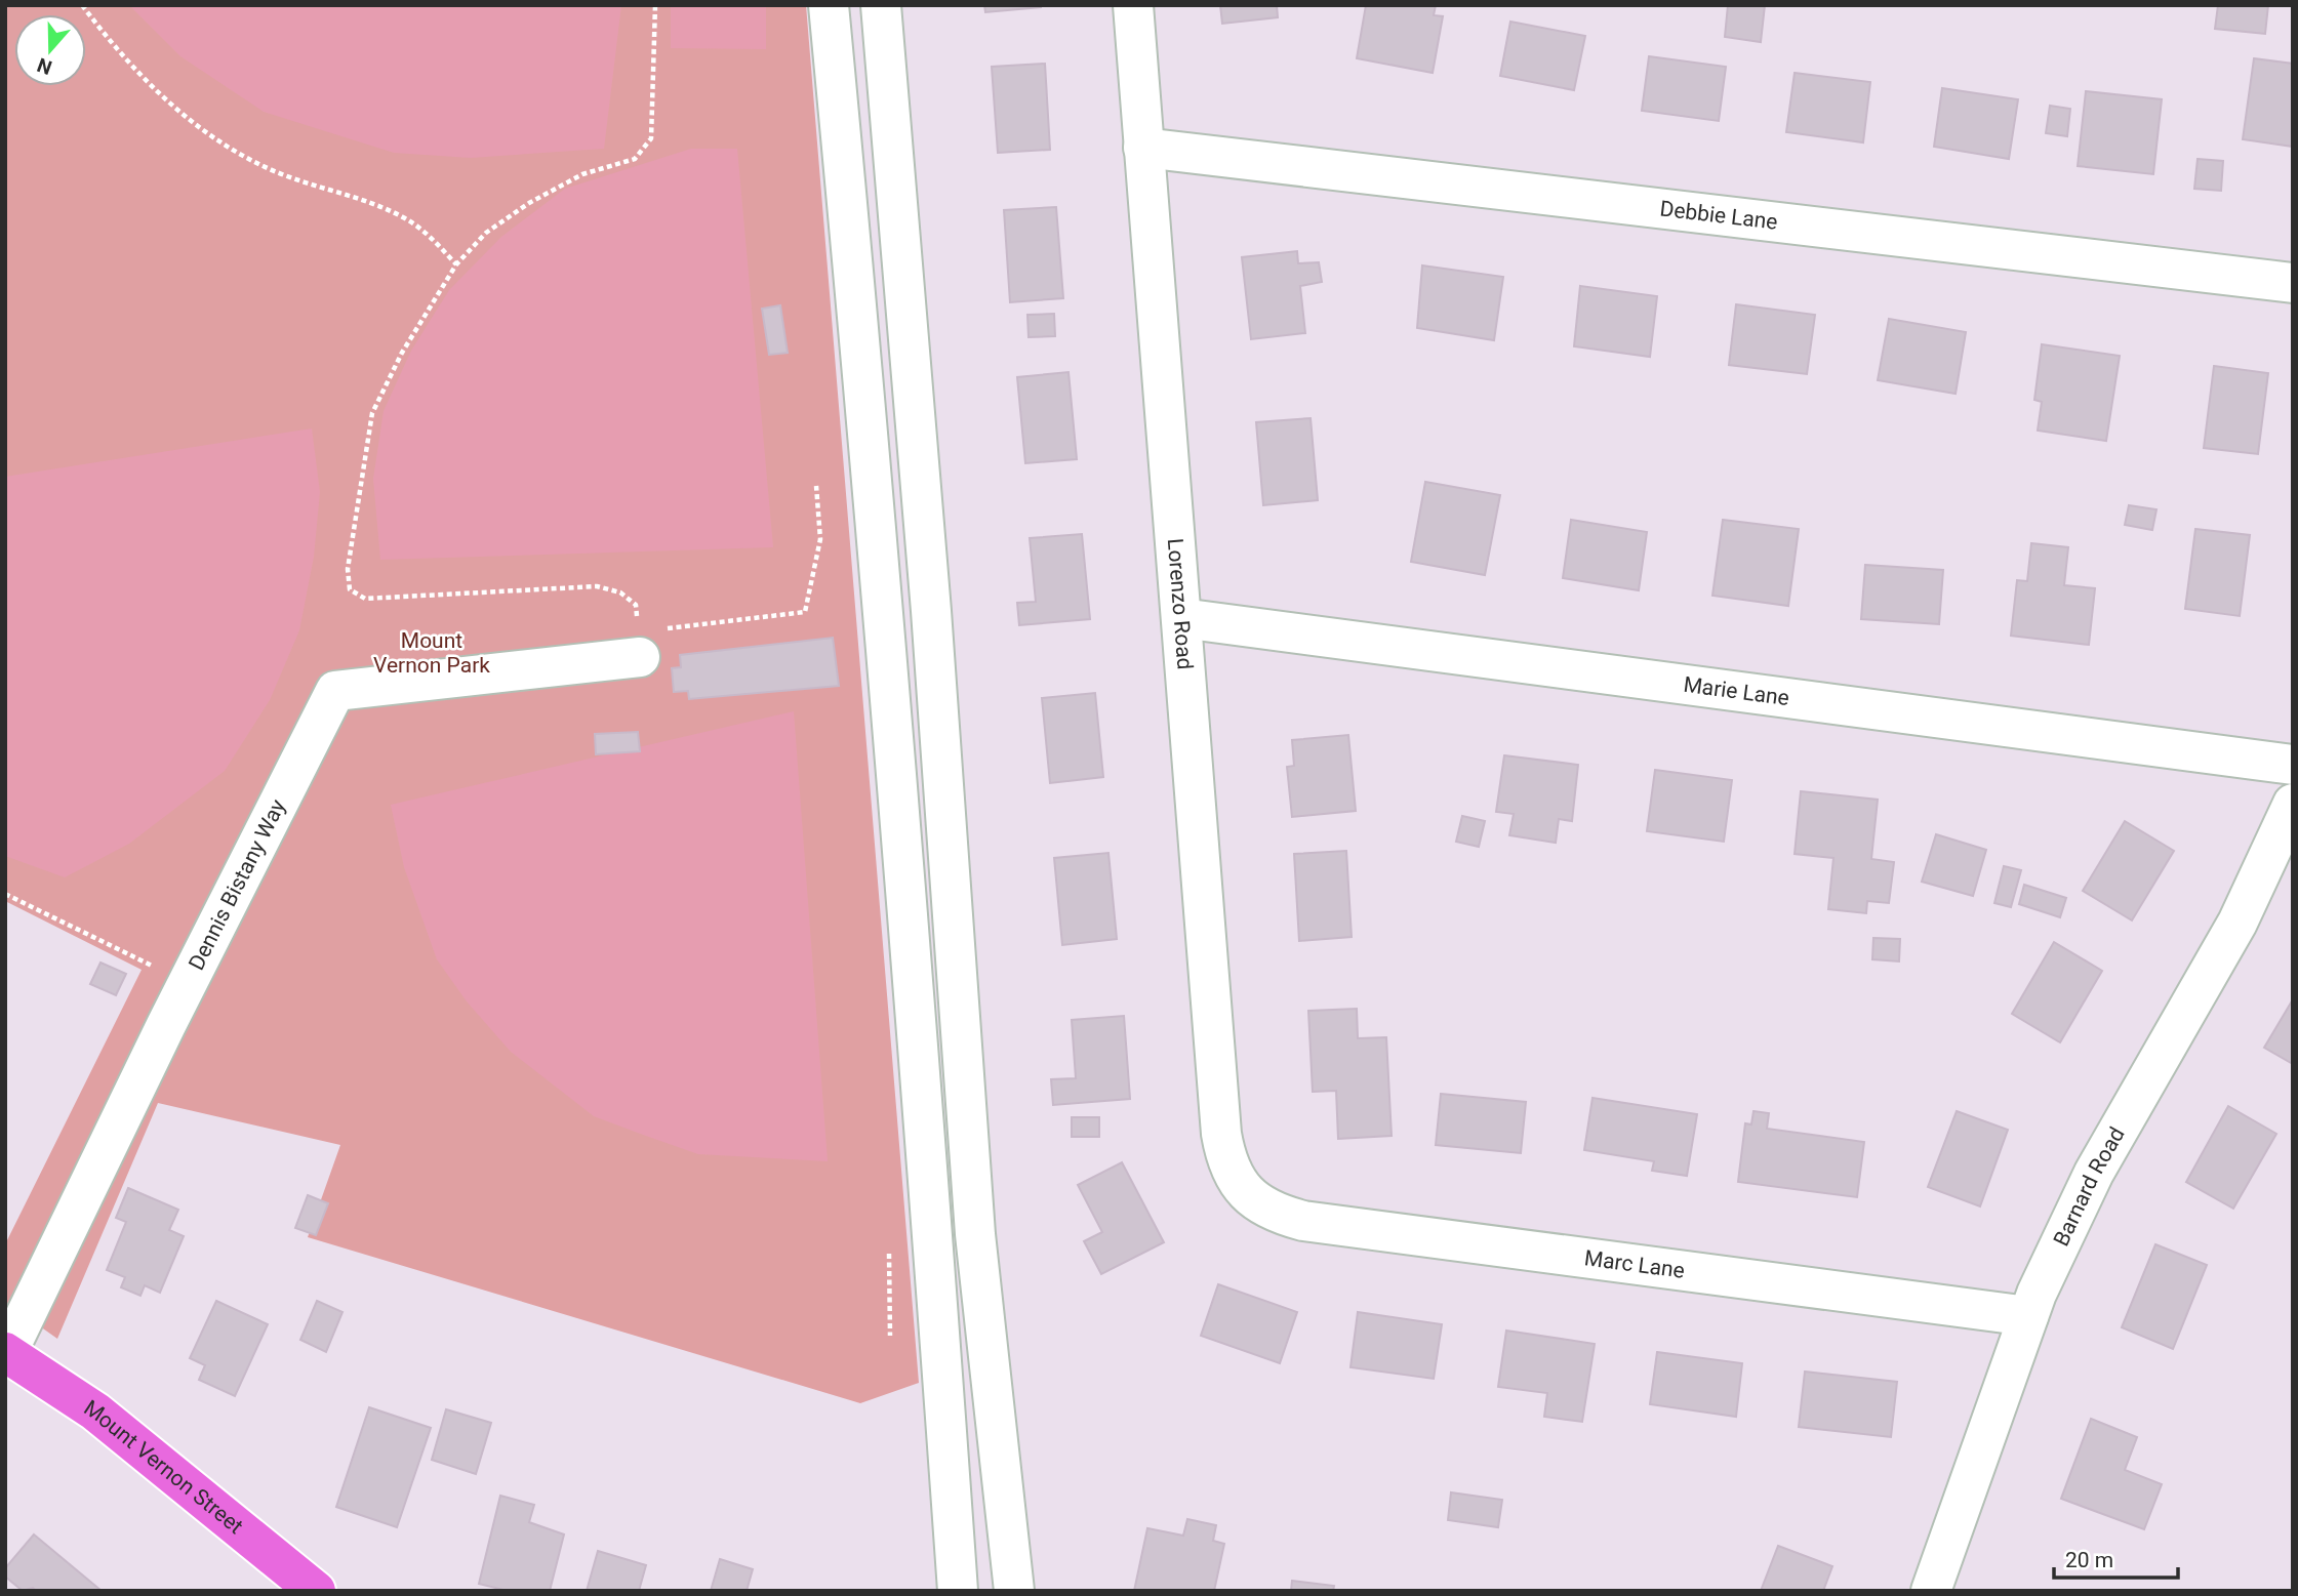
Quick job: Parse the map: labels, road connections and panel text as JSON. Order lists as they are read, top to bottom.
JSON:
{
  "streets": {
    "main road": ["Mount Vernon Street"],
    "street": [
      "Debbie Lane",
      "Lorenzo Road",
      "Marie Lane",
      "Dennis Bistany Way",
      "Barnard Road",
      "Marc Lane"
    ]
  },
  "crossings": [
    ["Debbie Lane", "Lorenzo Road"],
    ["Lorenzo Road", "Marie Lane"],
    ["Lorenzo Road", "Marc Lane"],
    ["Dennis Bistany Way", "Mount Vernon Street"],
    ["Barnard Road", "Marc Lane"]
  ],
  "parks": ["Mount Vernon Park"],
  "scale_bar": "20 m",
  "north": "bottom"
}
